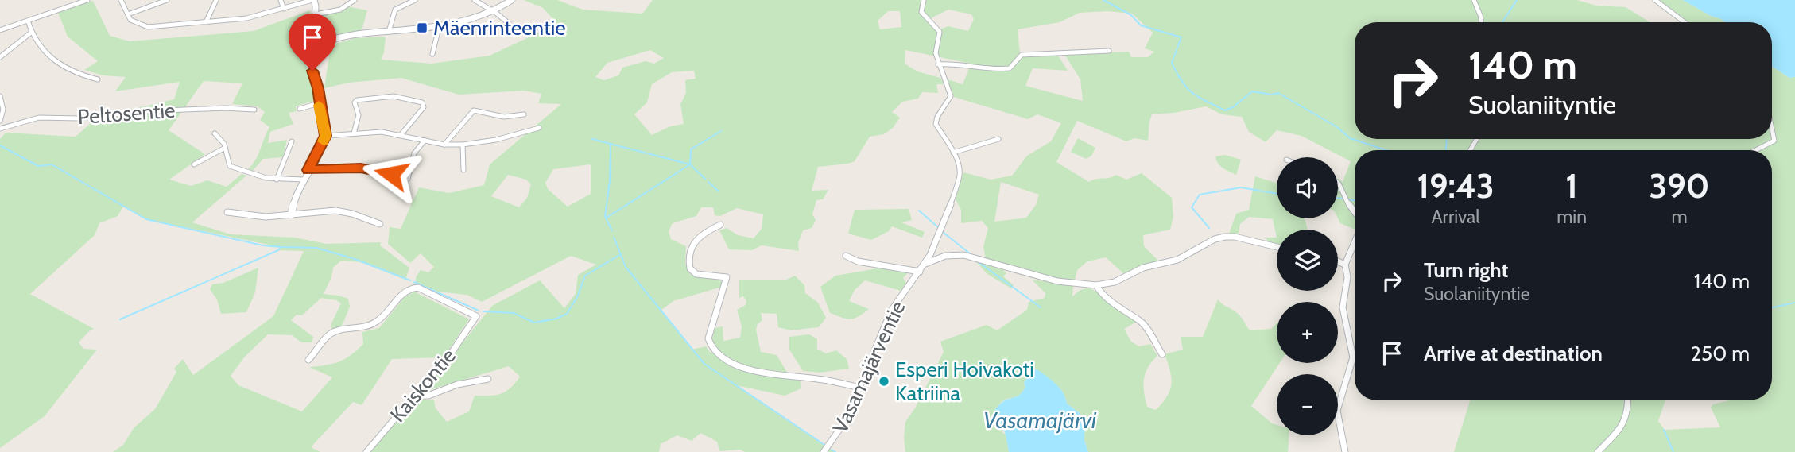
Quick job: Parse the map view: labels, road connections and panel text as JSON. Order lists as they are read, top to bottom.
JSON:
{
  "streets": {
    "street": ["Peltosentie", "Vasamajärventie", "Kaiskontie"]
  },
  "water": ["Vasamajärvi"],
  "places": {
    "transit": ["Mäenrinteentie"],
    "other": ["Esperi Hoivakoti Katriina"]
  },
  "page": {
    "turn": ["140 m", "Suolaniityntie"],
    "eta": [
      "19:43",
      "Arrival",
      "1",
      "min",
      "390",
      "m"
    ],
    "map_buttons": ["+", "−"],
    "list": [
      {
        "name": "Turn right",
        "note": "Suolaniityntie",
        "value": "140 m"
      },
      {
        "name": "Arrive at destination",
        "value": "250 m"
      }
    ]
  }
}
